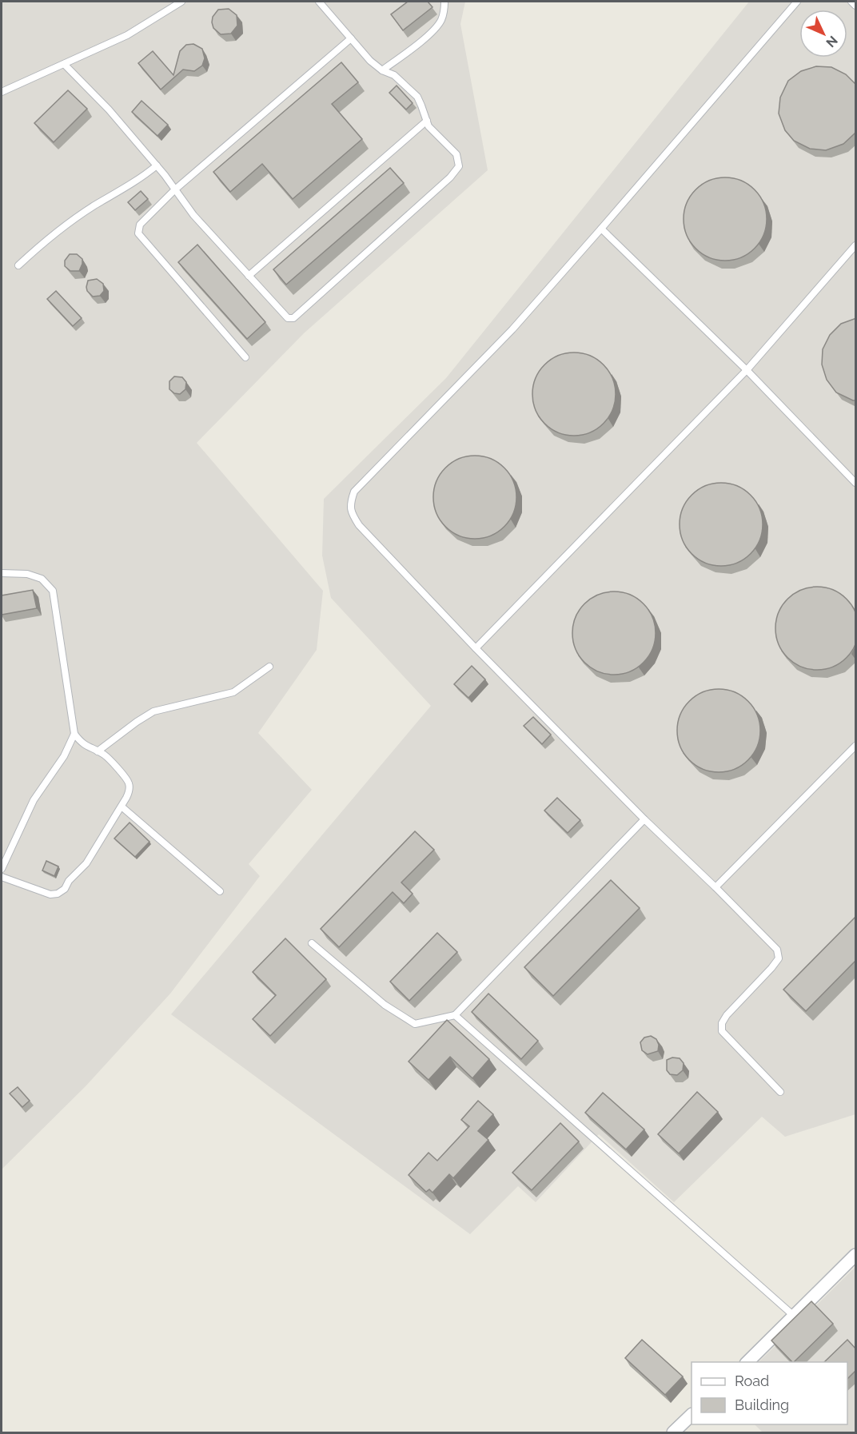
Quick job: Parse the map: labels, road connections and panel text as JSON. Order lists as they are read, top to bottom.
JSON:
{
  "legend": ["Road", "Building"],
  "north": "bottom right"
}
